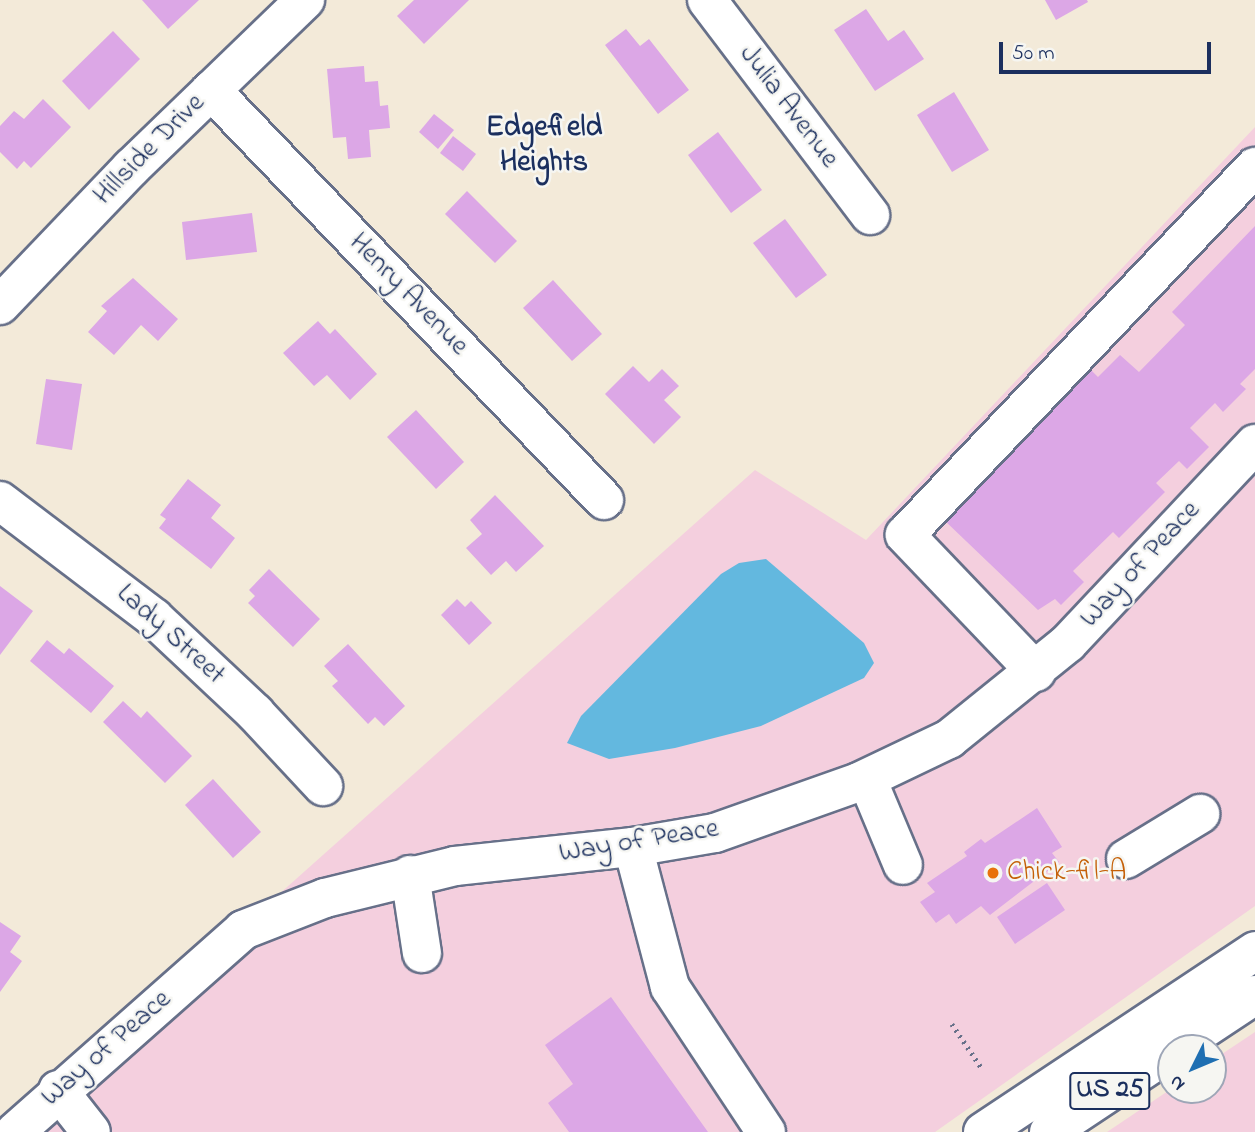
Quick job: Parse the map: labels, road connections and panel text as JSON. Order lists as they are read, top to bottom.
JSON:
{
  "streets": {
    "street": [
      "Julia Avenue",
      "Hillside Drive",
      "Henry Avenue",
      "Way of Peace",
      "Lady Street",
      "US 25"
    ]
  },
  "crossings": [
    ["Hillside Drive", "Henry Avenue"]
  ],
  "districts": ["Edgefield Heights"],
  "places": ["Chick-fil-A"],
  "scale_bar": "50 m",
  "north": "bottom left"
}
